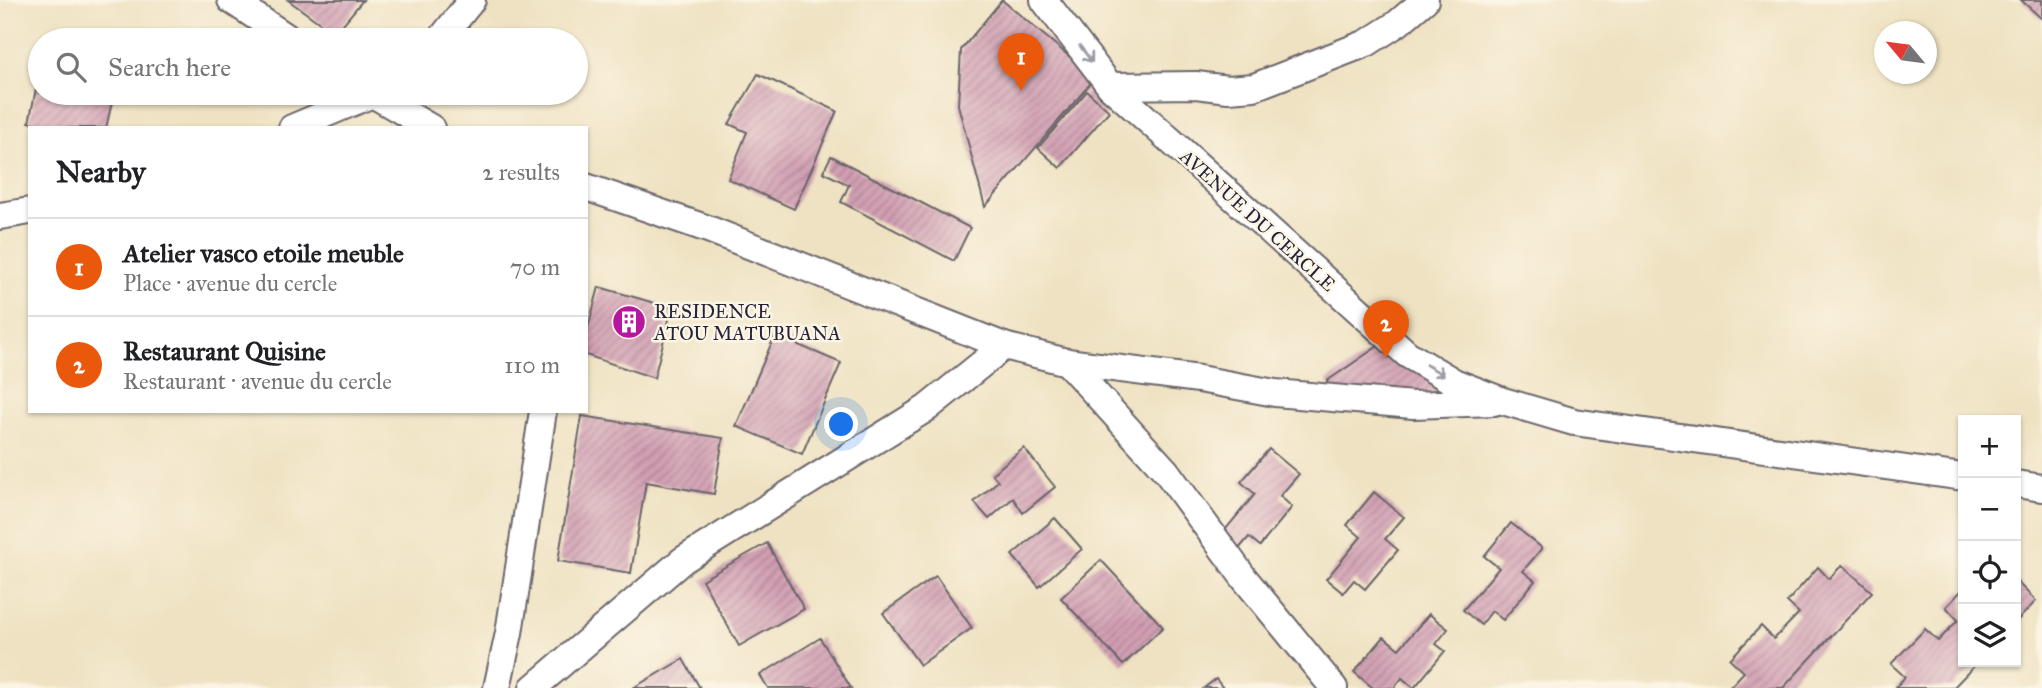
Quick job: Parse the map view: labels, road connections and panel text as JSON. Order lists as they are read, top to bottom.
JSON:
{
  "streets": {
    "street": ["AVENUE DU CERCLE"]
  },
  "one_way": ["AVENUE DU CERCLE"],
  "places": {
    "building": ["RESIDENCE ATOU MATUBUANA"]
  },
  "north": "top left",
  "page": {
    "search": "Search here",
    "pins": ["1", "2"],
    "heading": ["Nearby", "2 results"],
    "list": [
      {
        "mark": "1",
        "name": "Atelier vasco etoile meuble",
        "note": "Place · avenue du cercle",
        "value": "70 m"
      },
      {
        "mark": "2",
        "name": "Restaurant Quisine",
        "note": "Restaurant · avenue du cercle",
        "value": "110 m"
      }
    ],
    "map_buttons": ["+", "−"]
  }
}
